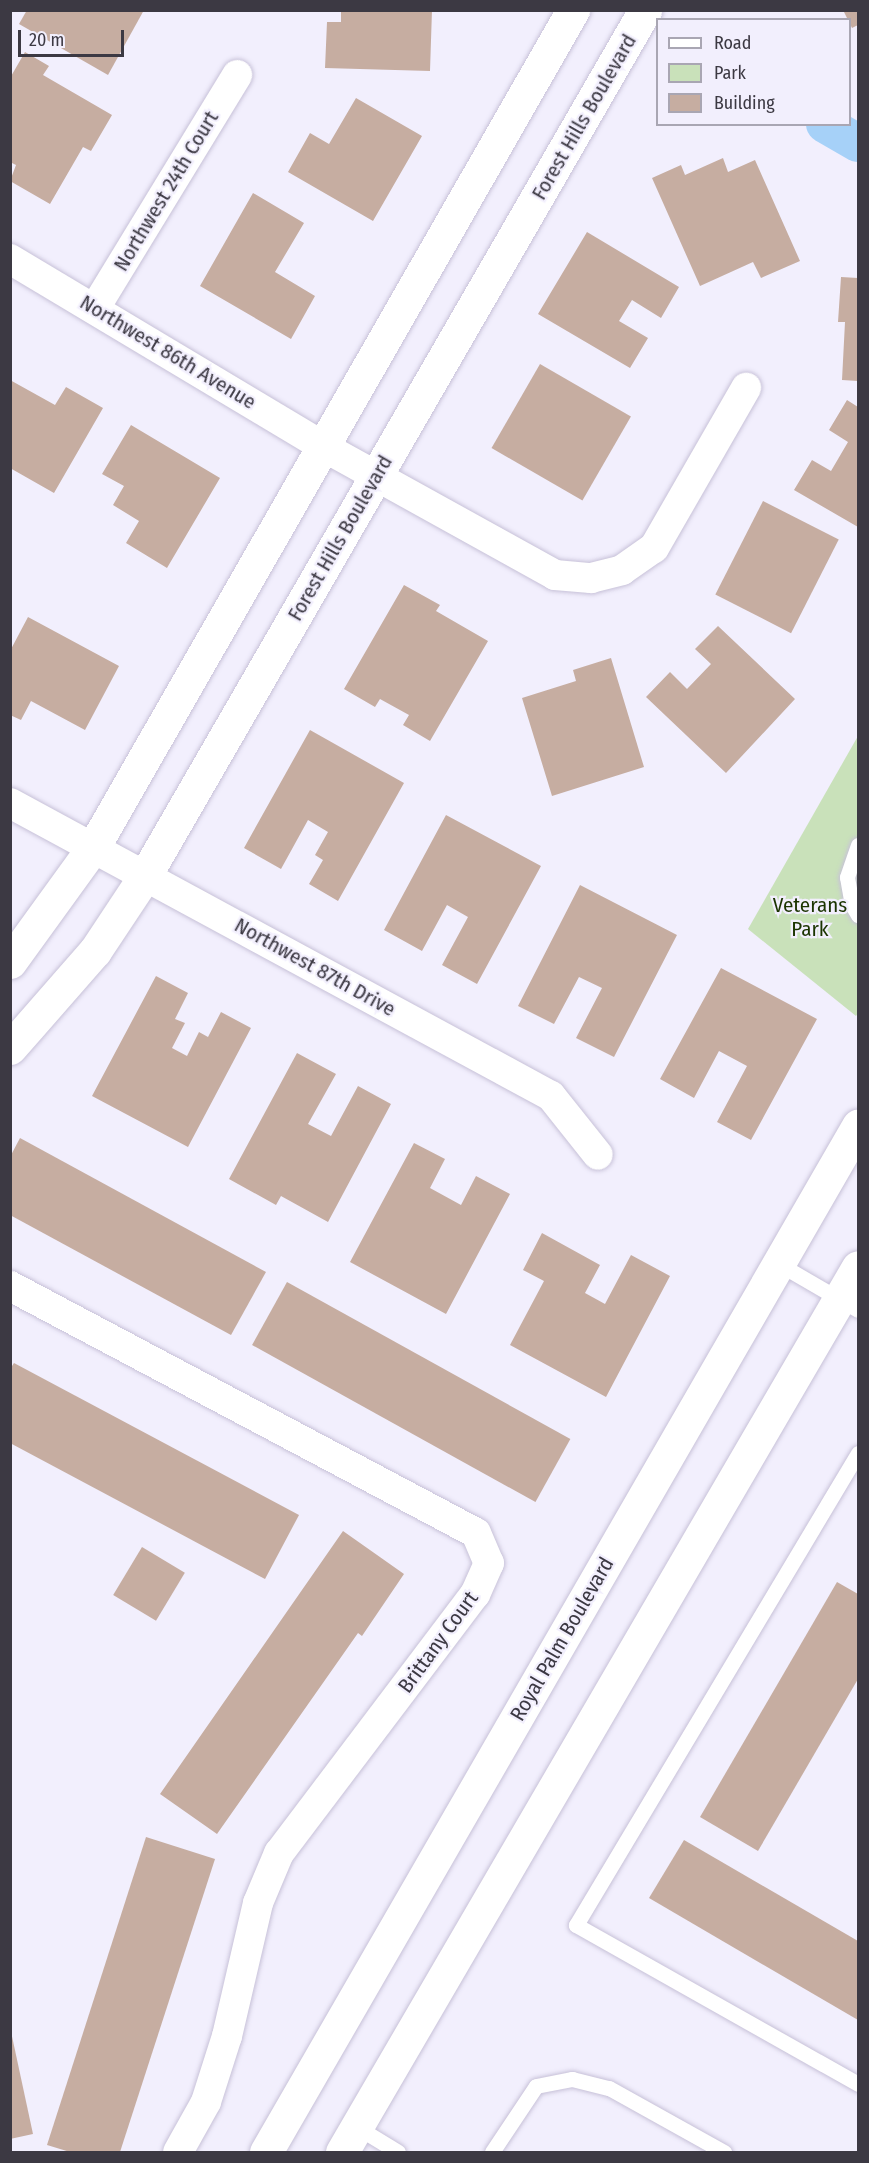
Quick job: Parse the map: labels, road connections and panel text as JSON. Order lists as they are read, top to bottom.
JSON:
{
  "streets": {
    "street": [
      "Forest Hills Boulevard",
      "Northwest 24th Court",
      "Northwest 86th Avenue",
      "Northwest 87th Drive",
      "Royal Palm Boulevard",
      "Brittany Court"
    ]
  },
  "crossings": [
    ["Forest Hills Boulevard", "Northwest 86th Avenue"],
    ["Forest Hills Boulevard", "Northwest 87th Drive"],
    ["Northwest 24th Court", "Northwest 86th Avenue"]
  ],
  "parks": ["Veterans Park"],
  "legend": ["Road", "Park", "Building"],
  "scale_bar": "20 m"
}
